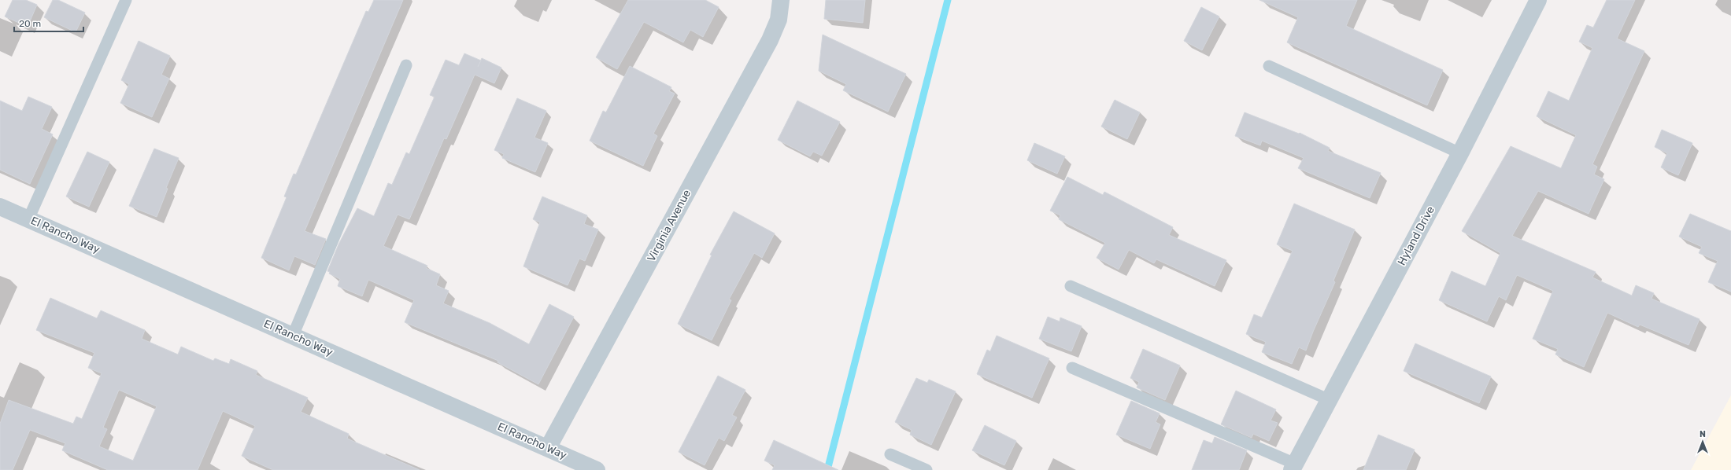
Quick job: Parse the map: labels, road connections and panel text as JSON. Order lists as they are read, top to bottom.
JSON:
{
  "streets": {
    "street": ["Virginia Avenue", "El Rancho Way", "Hyland Drive"]
  },
  "crossings": [
    ["Virginia Avenue", "El Rancho Way"]
  ],
  "scale_bar": "20 m",
  "north": "top"
}
